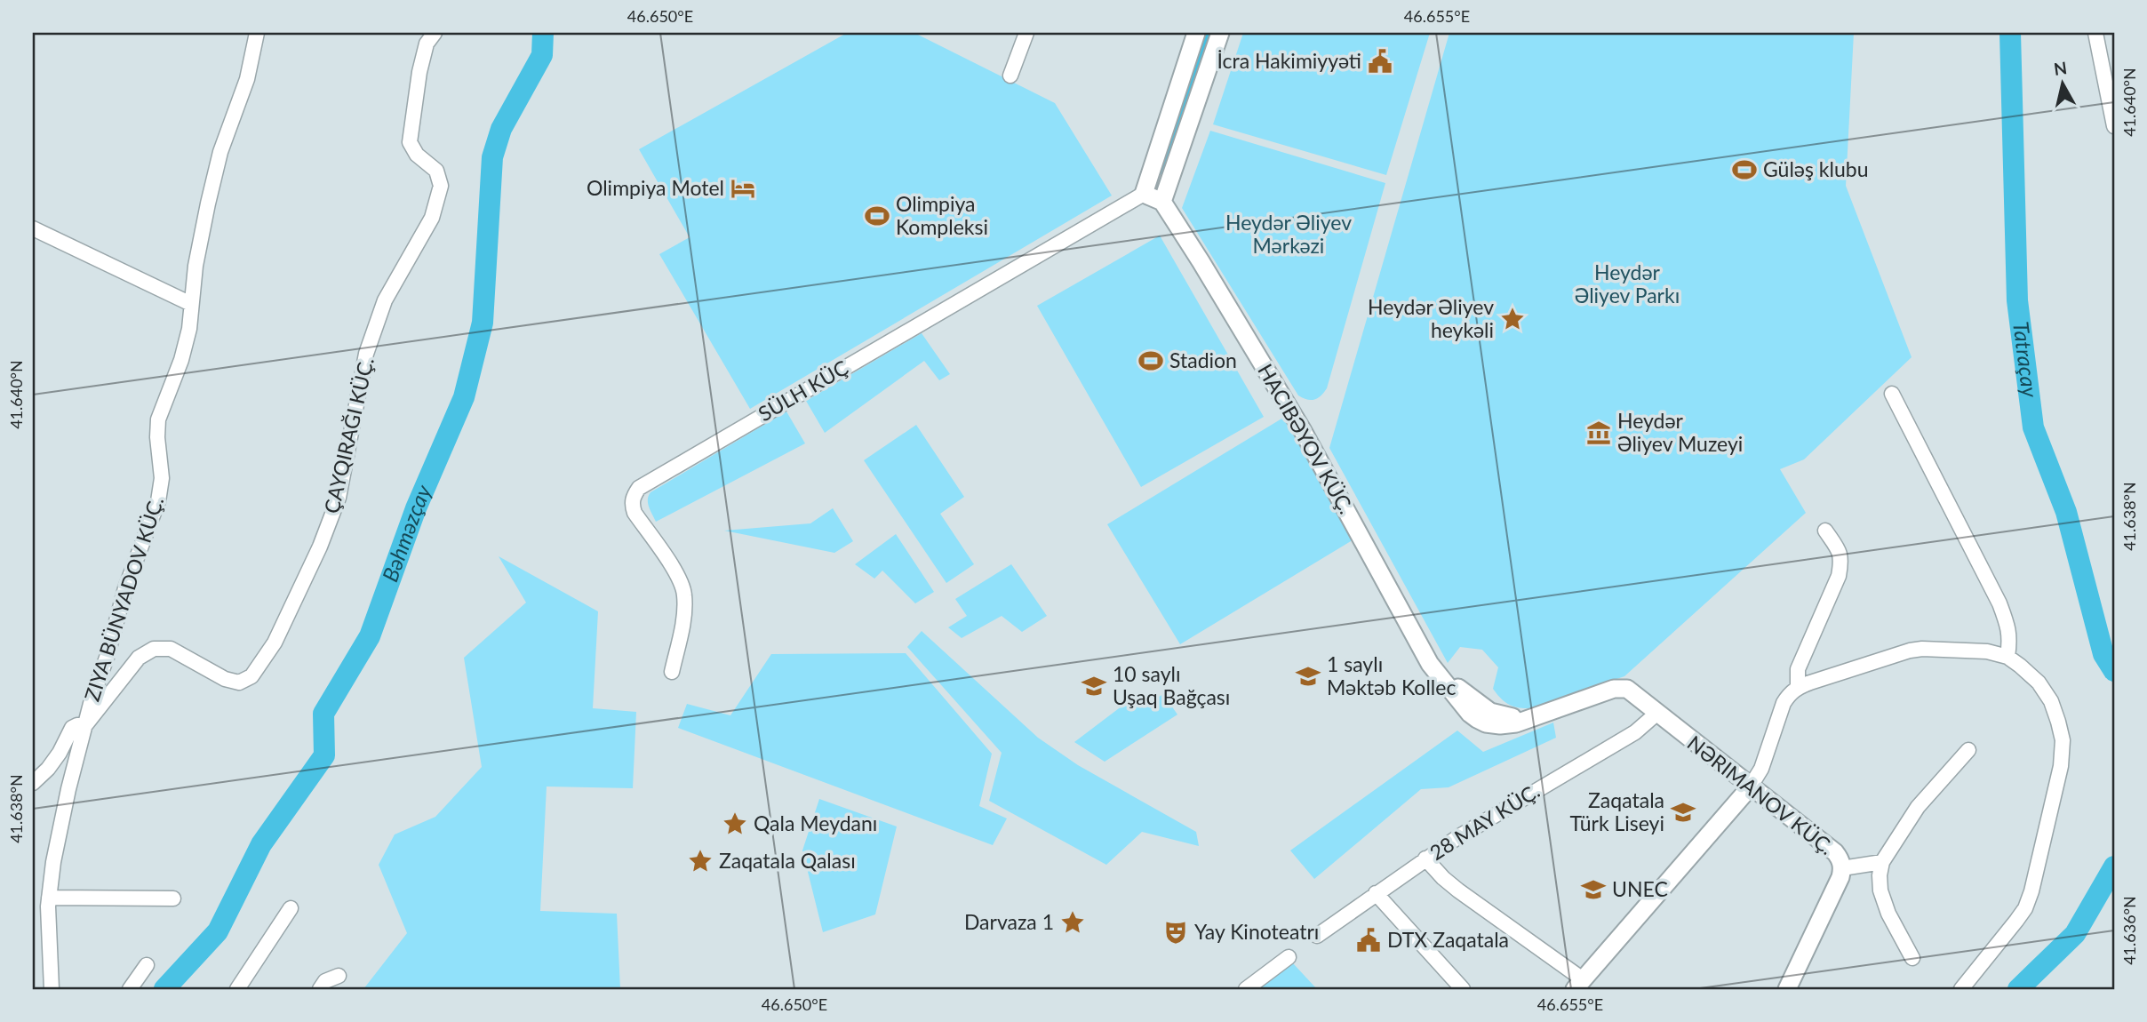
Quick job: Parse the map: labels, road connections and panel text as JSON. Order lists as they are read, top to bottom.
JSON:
{
  "streets": {
    "street": [
      "SÜLH KÜÇ",
      "ZIYA BÜNYADOV KÜÇ.",
      "NƏRIMANOV KÜÇ.",
      "28 MAY KÜÇ."
    ]
  },
  "crossings": [
    ["NƏRIMANOV KÜÇ.", "28 MAY KÜÇ."]
  ],
  "water": ["Tatraçay", "Bəhməzçay"],
  "parks": ["Heydər Əliyev Mərkəzi", "Heydər Əliyev Parkı"],
  "places": {
    "public building": ["İcra Hakimiyyəti", "DTX Zaqatala"],
    "sports": ["Güləş klubu", "Olimpiya Kompleksi", "Stadion"],
    "hotel": ["Olimpiya Motel"],
    "place": [
      "Heydər Əliyev heykəli",
      "Qala Meydanı",
      "Zaqatala Qalası",
      "Darvaza 1"
    ],
    "museum": ["Heydər Əliyev Muzeyi"],
    "school or university": [
      "1 saylı Məktəb Kollec",
      "10 saylı Uşaq Bağçası",
      "Zaqatala Türk Liseyi",
      "UNEC"
    ],
    "theatre": ["Yay Kinoteatrı"]
  },
  "north": "top",
  "coordinates": [
    "46.650°E",
    "46.655°E",
    "41.640°N",
    "41.638°N",
    "41.636°N"
  ]
}
